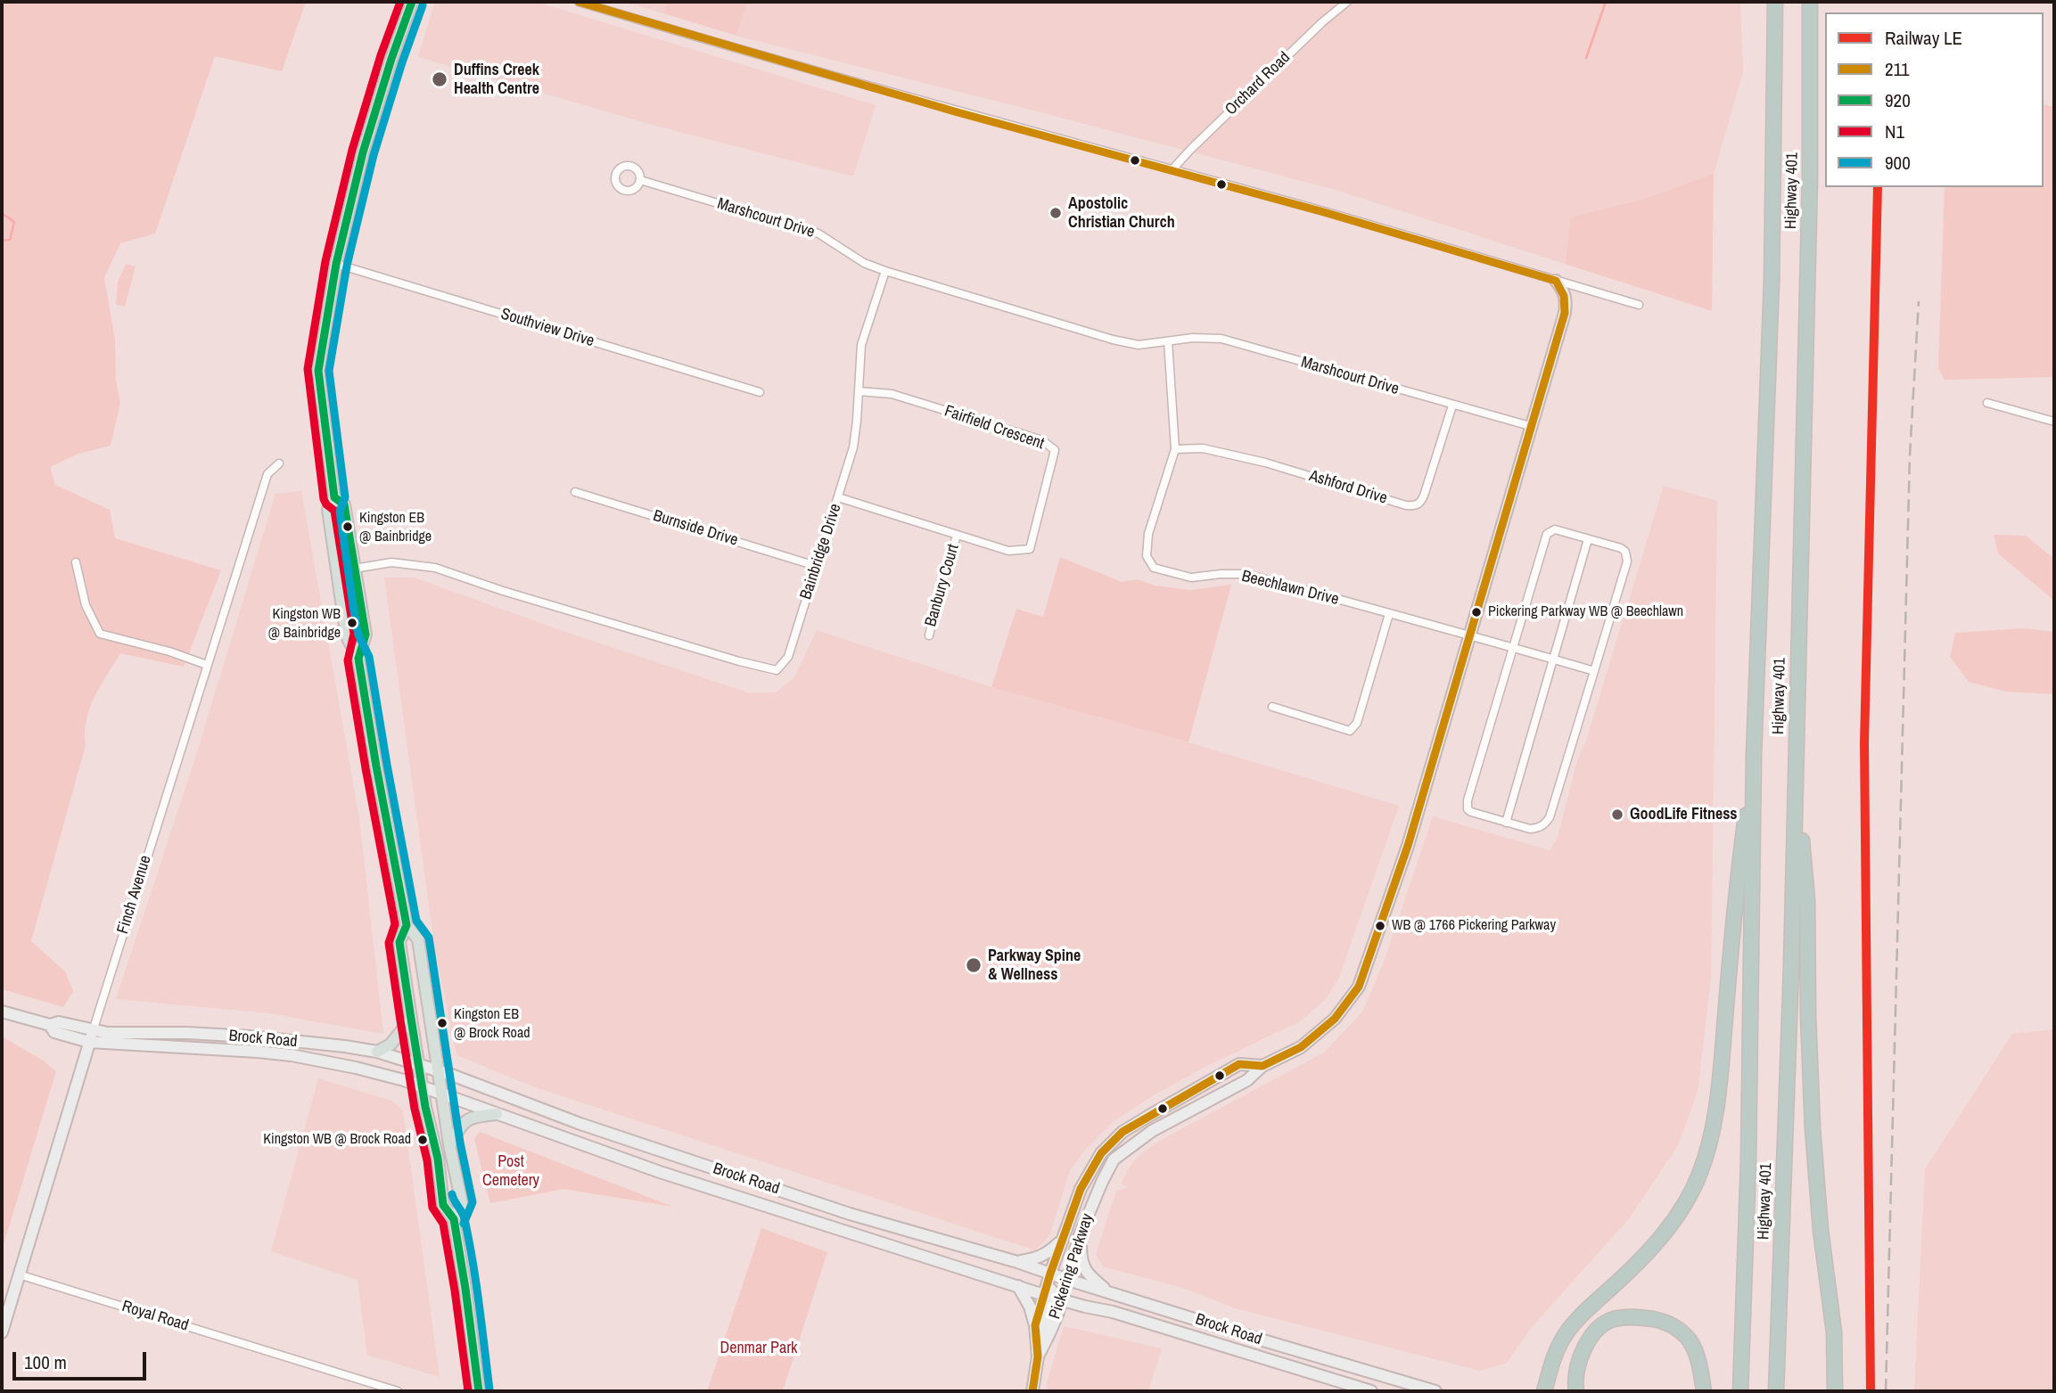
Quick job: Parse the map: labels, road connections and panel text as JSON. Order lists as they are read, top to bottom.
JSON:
{
  "streets": {
    "highway": ["Highway 401"],
    "main road": ["Finch Avenue", "Brock Road", "Pickering Parkway"],
    "street": [
      "Orchard Road",
      "Marshcourt Drive",
      "Southview Drive",
      "Fairfield Crescent",
      "Ashford Drive",
      "Burnside Drive",
      "Bainbridge Drive",
      "Banbury Court",
      "Beechlawn Drive",
      "Royal Road"
    ]
  },
  "crossings": [
    ["Marshcourt Drive", "Ashford Drive"],
    ["Marshcourt Drive", "Bainbridge Drive"],
    ["Marshcourt Drive", "Beechlawn Drive"],
    ["Marshcourt Drive", "Pickering Parkway"],
    ["Fairfield Crescent", "Bainbridge Drive"],
    ["Fairfield Crescent", "Banbury Court"],
    ["Ashford Drive", "Beechlawn Drive"],
    ["Burnside Drive", "Bainbridge Drive"],
    ["Beechlawn Drive", "Pickering Parkway"],
    ["Finch Avenue", "Brock Road"],
    ["Finch Avenue", "Royal Road"],
    ["Brock Road", "Pickering Parkway"]
  ],
  "parks": ["Post Cemetery", "Denmar Park"],
  "places": [
    "Duffins Creek Health Centre",
    "Apostolic Christian Church",
    "Kingston EB @ Bainbridge",
    "Pickering Parkway WB @ Beechlawn",
    "Kingston WB @ Bainbridge",
    "GoodLife Fitness",
    "WB @ 1766 Pickering Parkway",
    "Parkway Spine & Wellness",
    "Kingston EB @ Brock Road",
    "Kingston WB @ Brock Road"
  ],
  "lines": [
    "transit line 211",
    "transit line 920",
    "transit line N1",
    "transit line 900",
    "rail line LE"
  ],
  "legend": [
    "Railway LE",
    "211",
    "920",
    "N1",
    "900"
  ],
  "scale_bar": "100 m"
}
